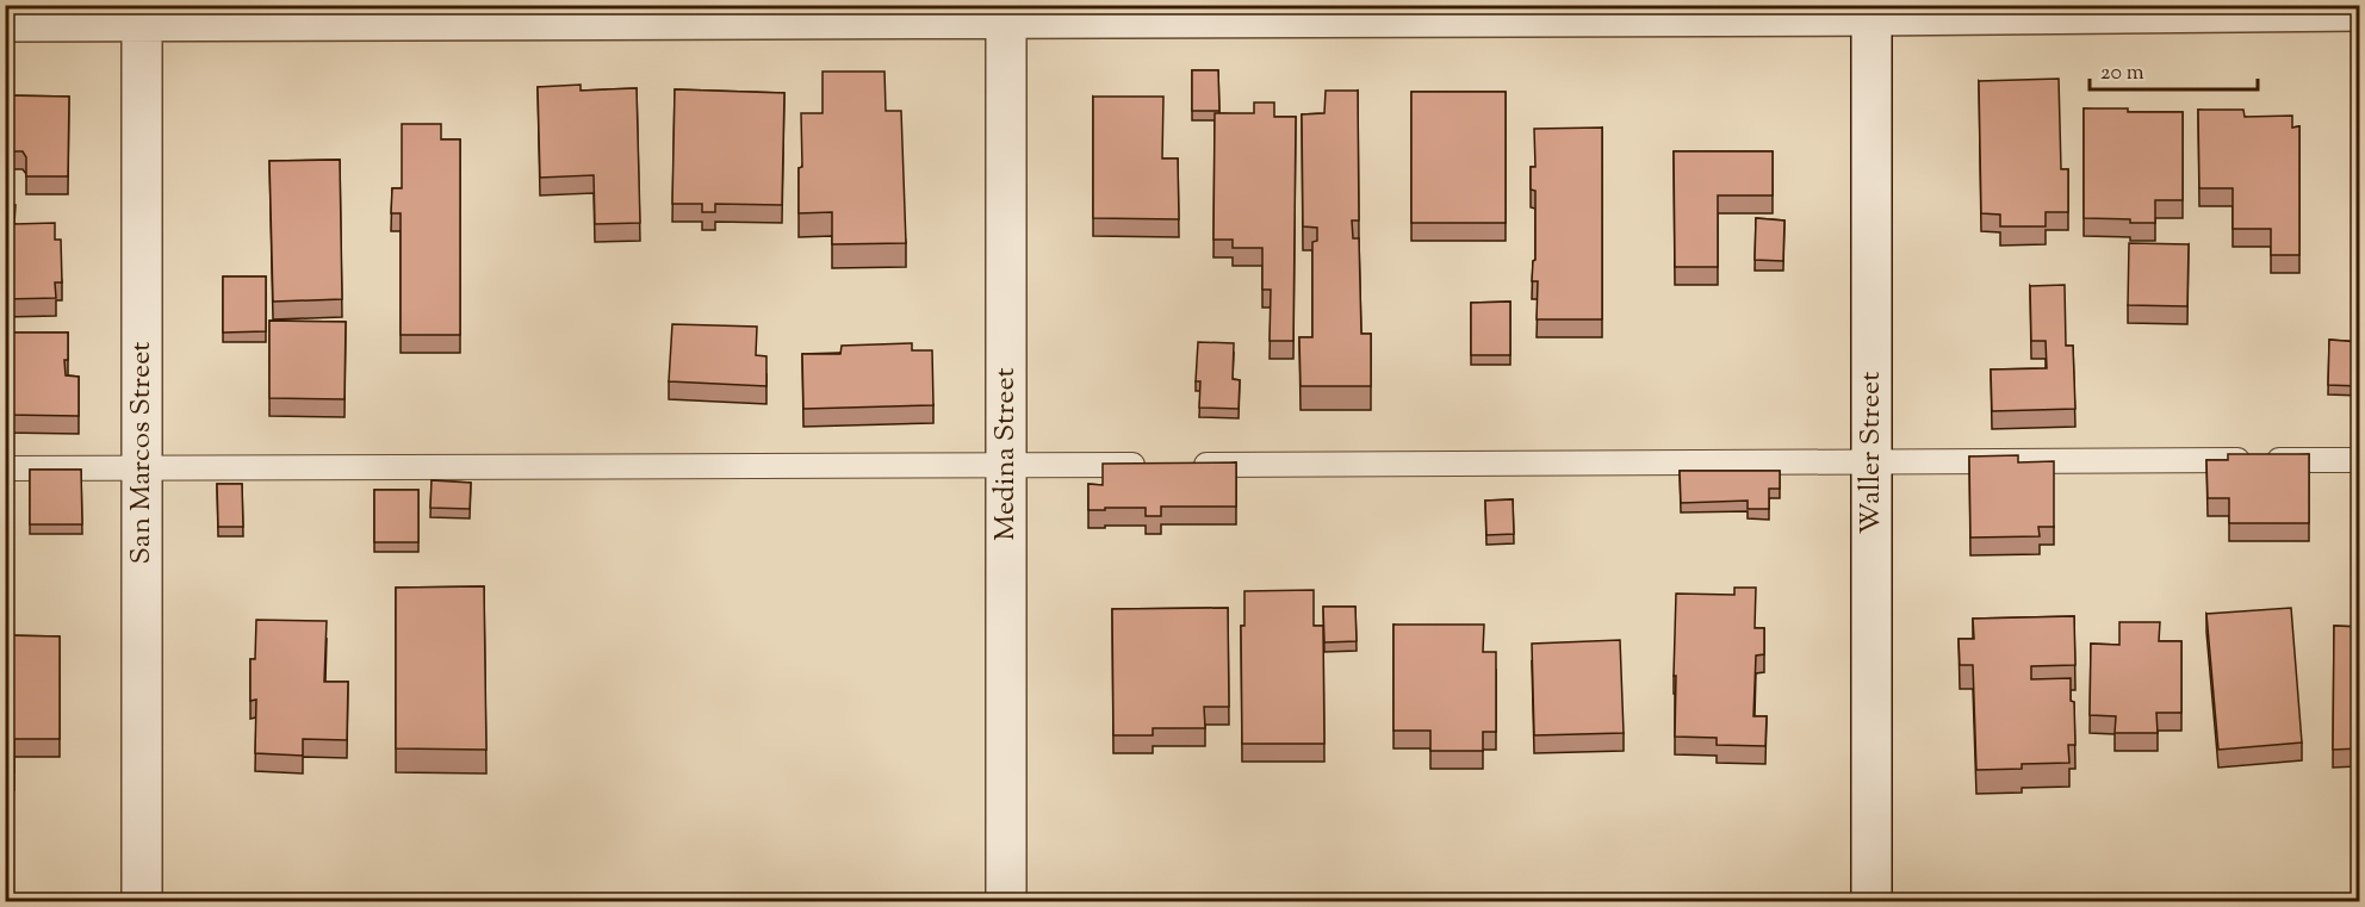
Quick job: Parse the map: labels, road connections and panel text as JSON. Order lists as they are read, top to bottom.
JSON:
{
  "streets": {
    "street": ["San Marcos Street", "Waller Street", "Medina Street"]
  },
  "scale_bar": "20 m"
}
